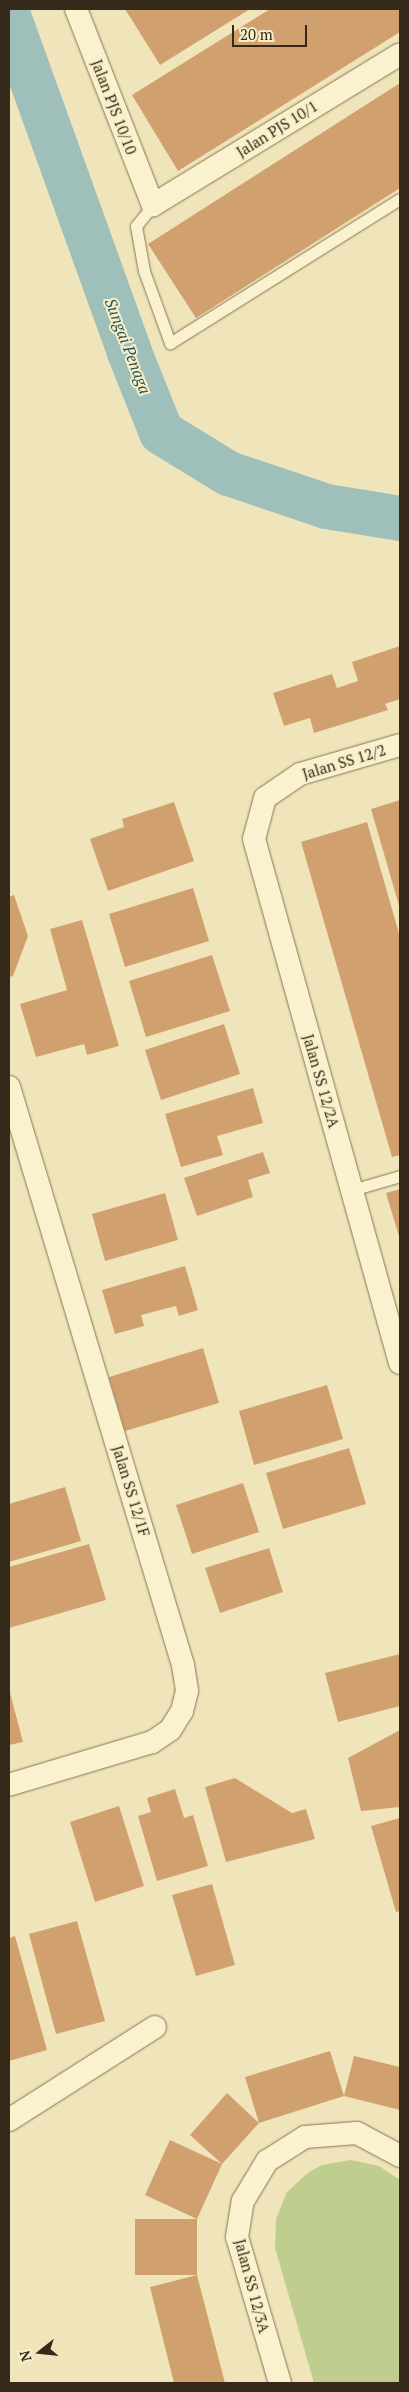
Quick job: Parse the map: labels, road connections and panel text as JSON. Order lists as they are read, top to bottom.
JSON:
{
  "streets": {
    "street": [
      "Jalan PJS 10/10",
      "Jalan PJS 10/1",
      "Jalan SS 12/2",
      "Jalan SS 12/2A",
      "Jalan SS 12/1F",
      "Jalan SS 12/3A"
    ]
  },
  "crossings": [
    ["Jalan PJS 10/10", "Jalan PJS 10/1"],
    ["Jalan SS 12/2", "Jalan SS 12/2A"]
  ],
  "water": ["Sungai Penaga"],
  "scale_bar": "20 m",
  "north": "left"
}
